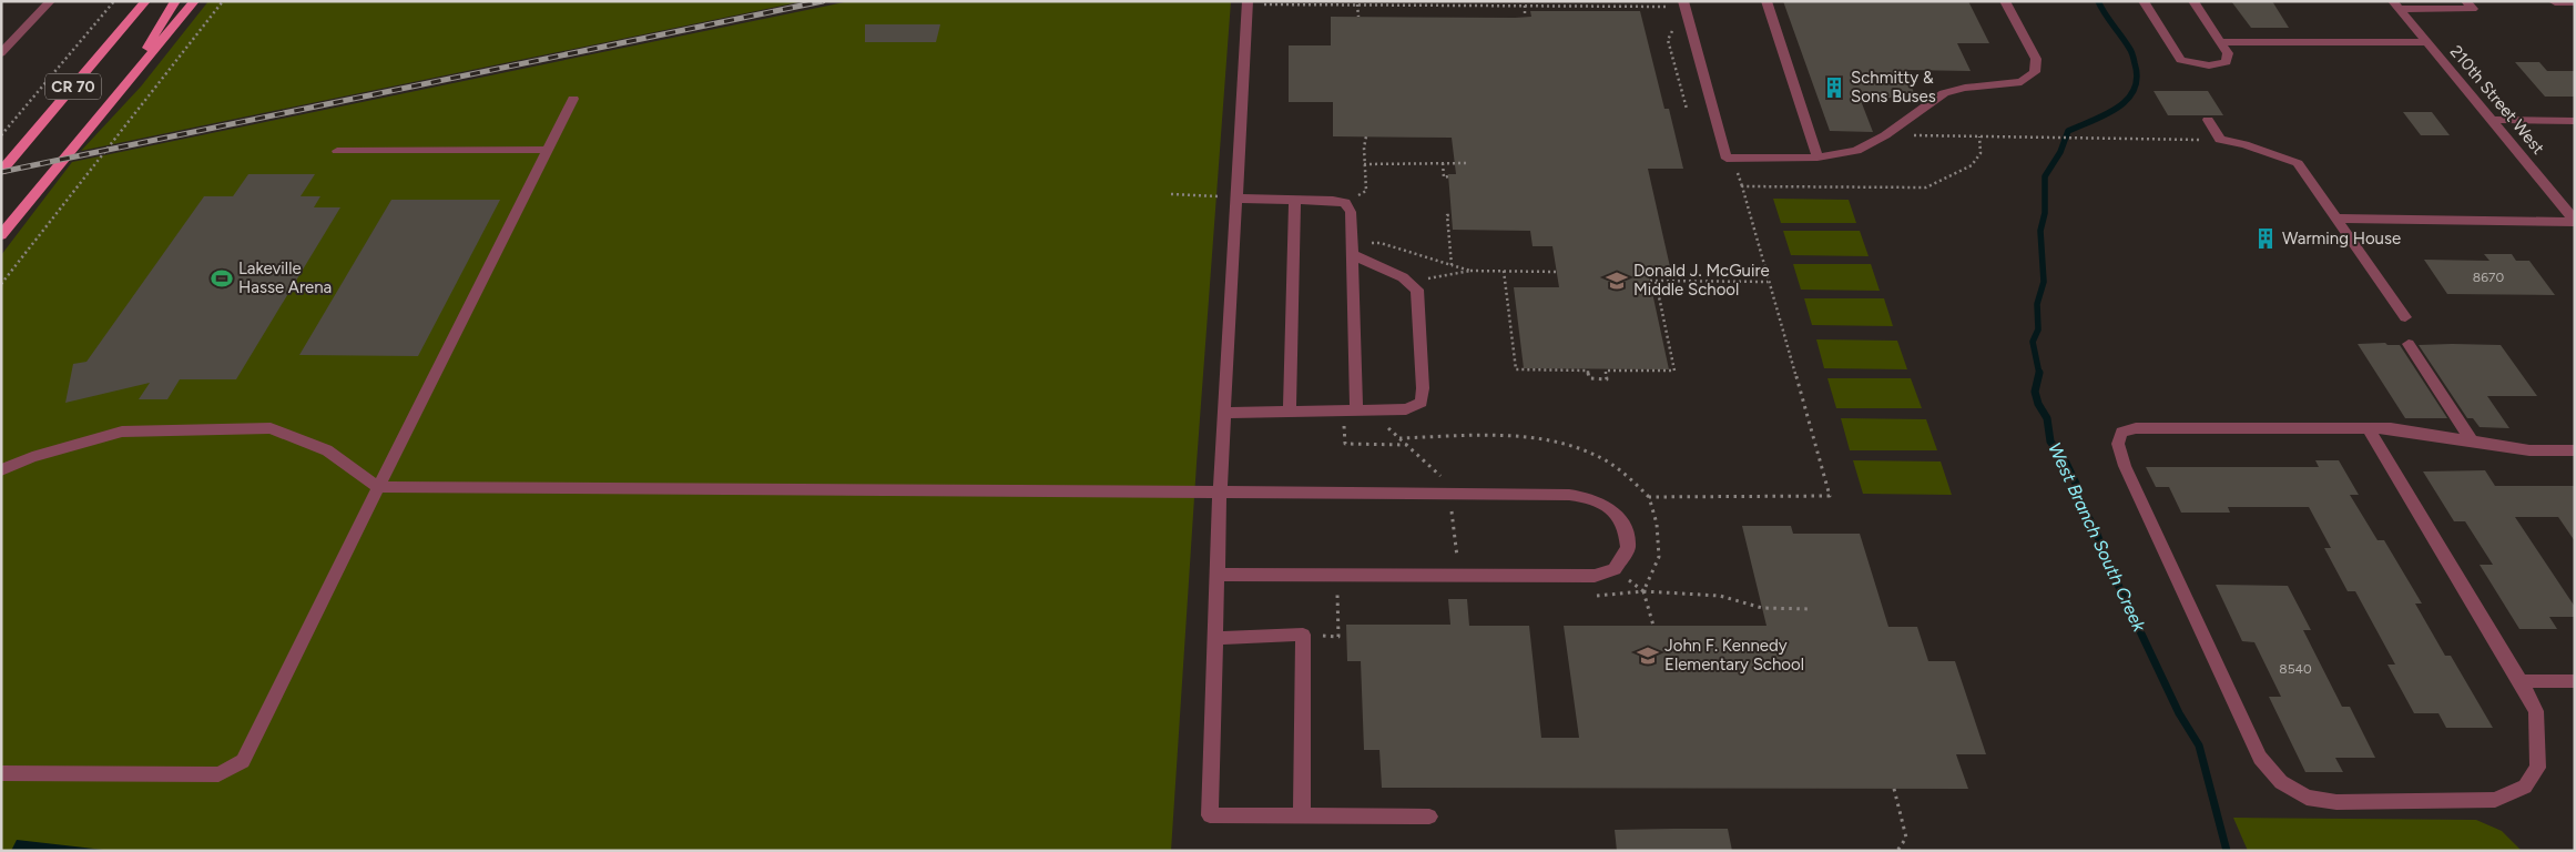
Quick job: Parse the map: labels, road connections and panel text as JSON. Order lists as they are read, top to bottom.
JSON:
{
  "streets": {
    "main road": ["CR 70"],
    "street": ["210th Street West"]
  },
  "water": ["West Branch South Creek"],
  "places": {
    "building": ["Schmitty & Sons Buses", "Warming House"],
    "sports": ["Lakeville Hasse Arena"],
    "school or university": ["Donald J. McGuire Middle School", "John F. Kennedy Elementary School"]
  },
  "house_numbers": ["8670", "8540"]
}
